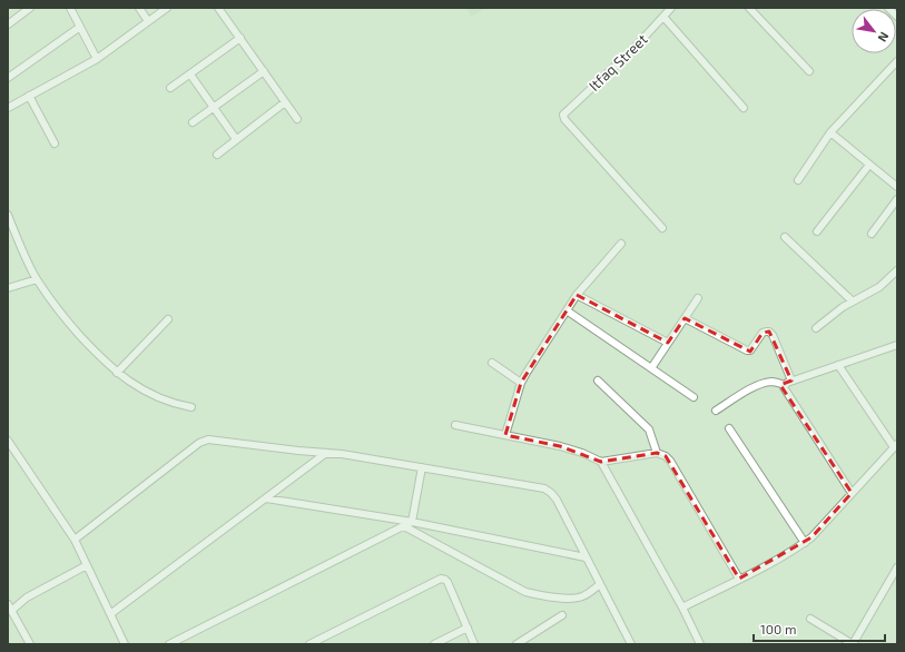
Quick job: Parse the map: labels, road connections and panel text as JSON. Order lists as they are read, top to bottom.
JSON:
{
  "streets": {
    "street": ["Itfaq Street"]
  },
  "scale_bar": "100 m",
  "north": "bottom right"
}
